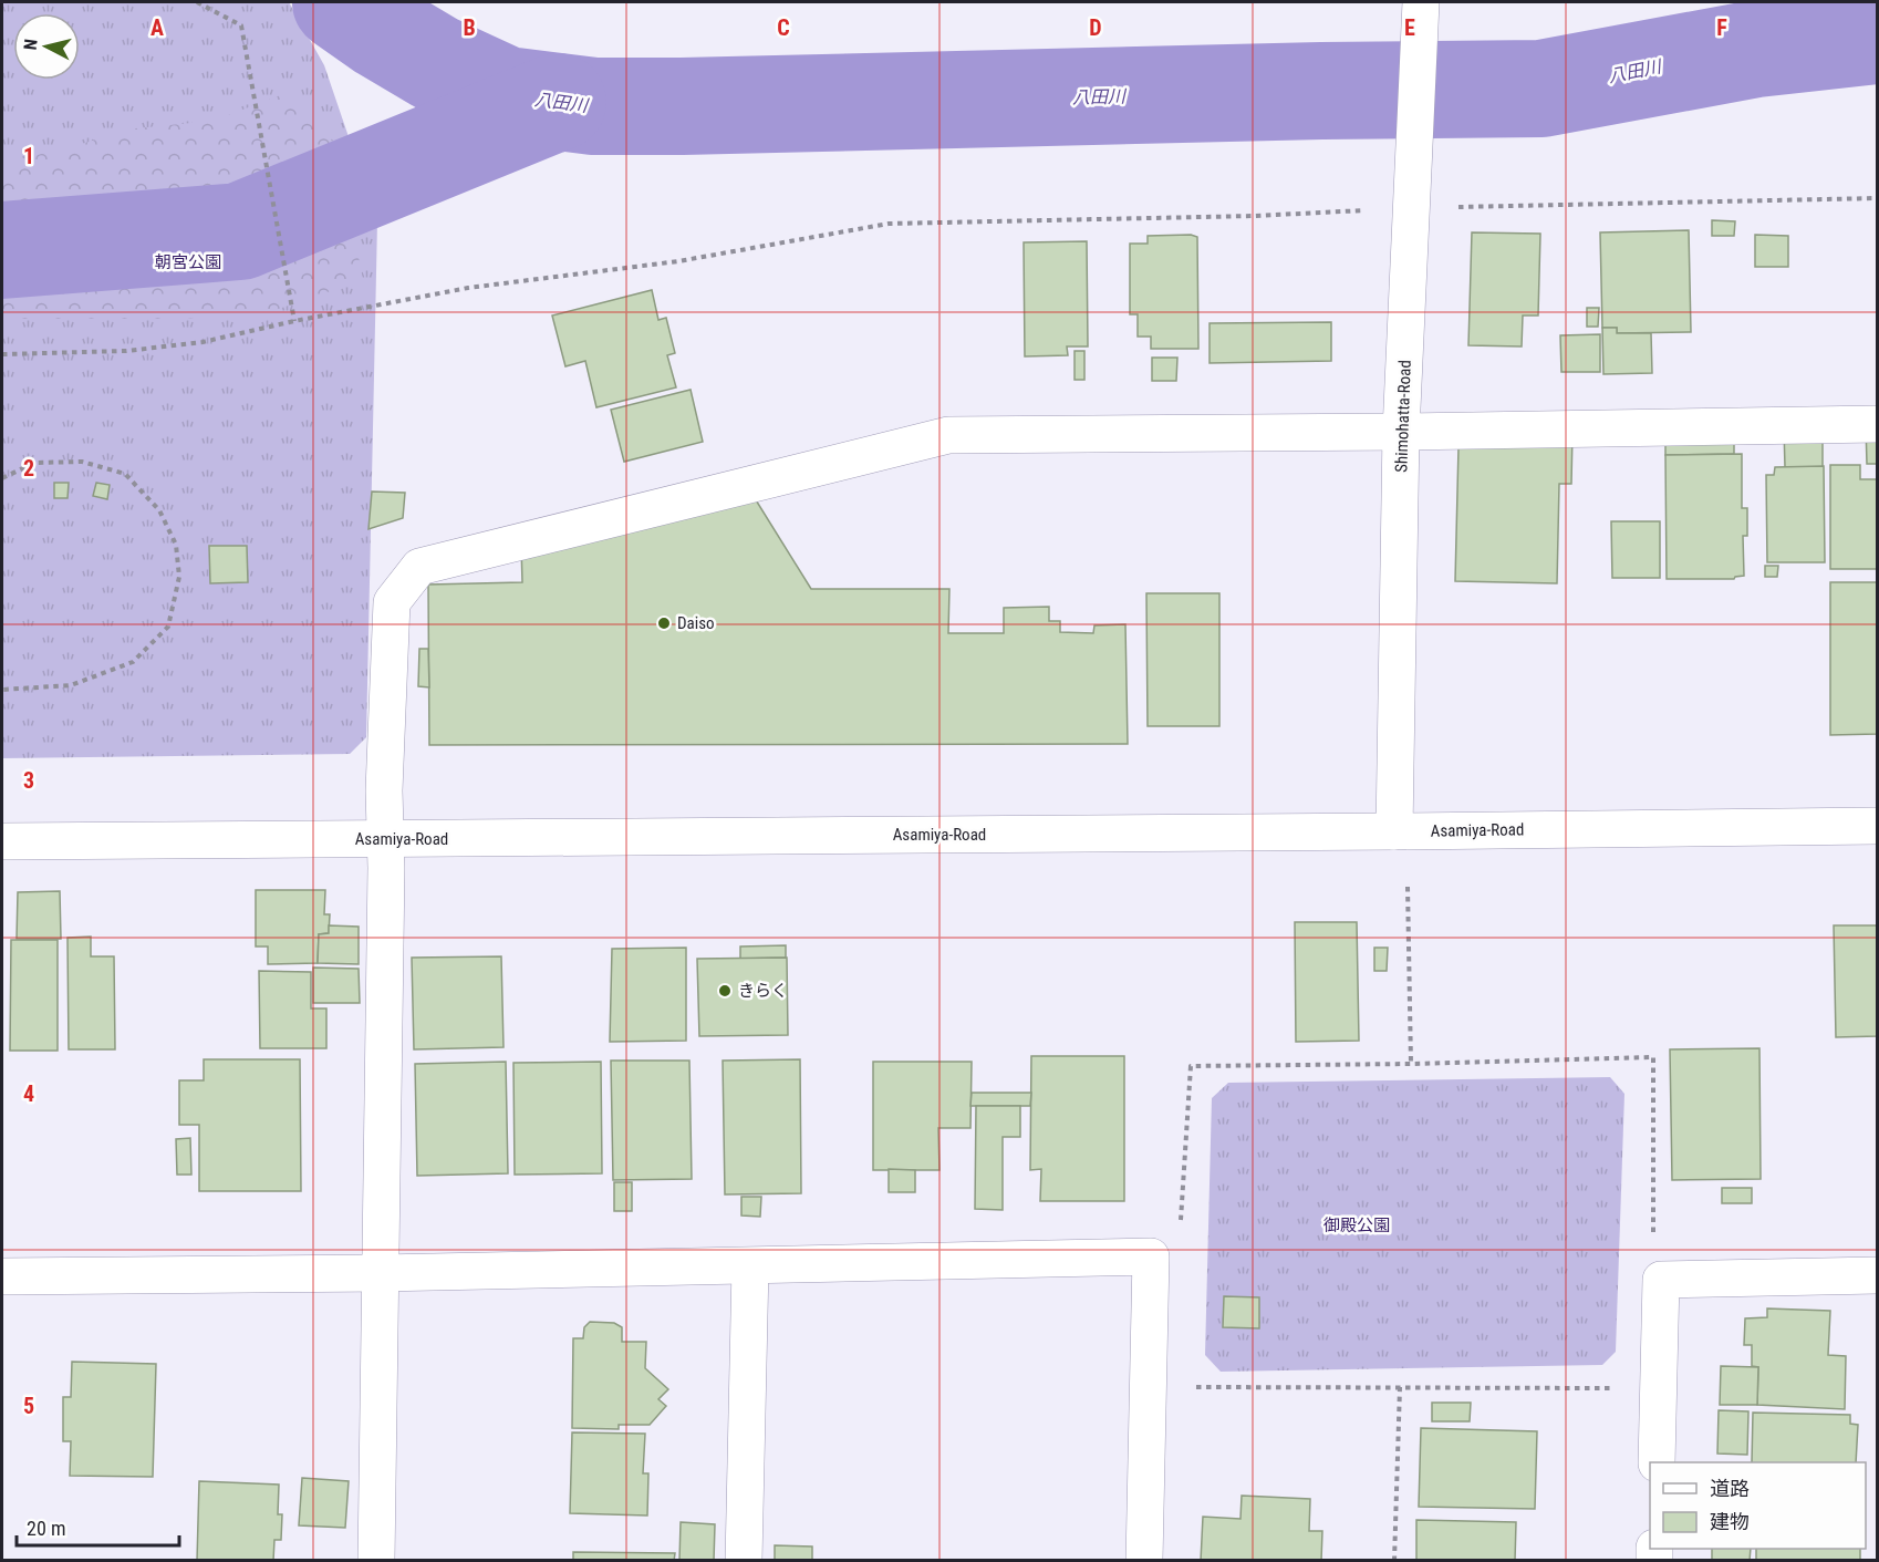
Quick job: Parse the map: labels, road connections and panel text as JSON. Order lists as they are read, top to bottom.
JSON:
{
  "streets": {
    "street": ["Shimohatta-Road", "Asamiya-Road"]
  },
  "crossings": [
    ["Shimohatta-Road", "Asamiya-Road"]
  ],
  "water": ["八田川"],
  "parks": ["朝宮公園", "御殿公園"],
  "places": ["Daiso", "きらく"],
  "legend": ["道路", "建物"],
  "scale_bar": "20 m",
  "north": "left",
  "grid": {
    "columns": [
      "A",
      "B",
      "C",
      "D",
      "E",
      "F"
    ],
    "rows": [
      "1",
      "2",
      "3",
      "4",
      "5"
    ]
  }
}
